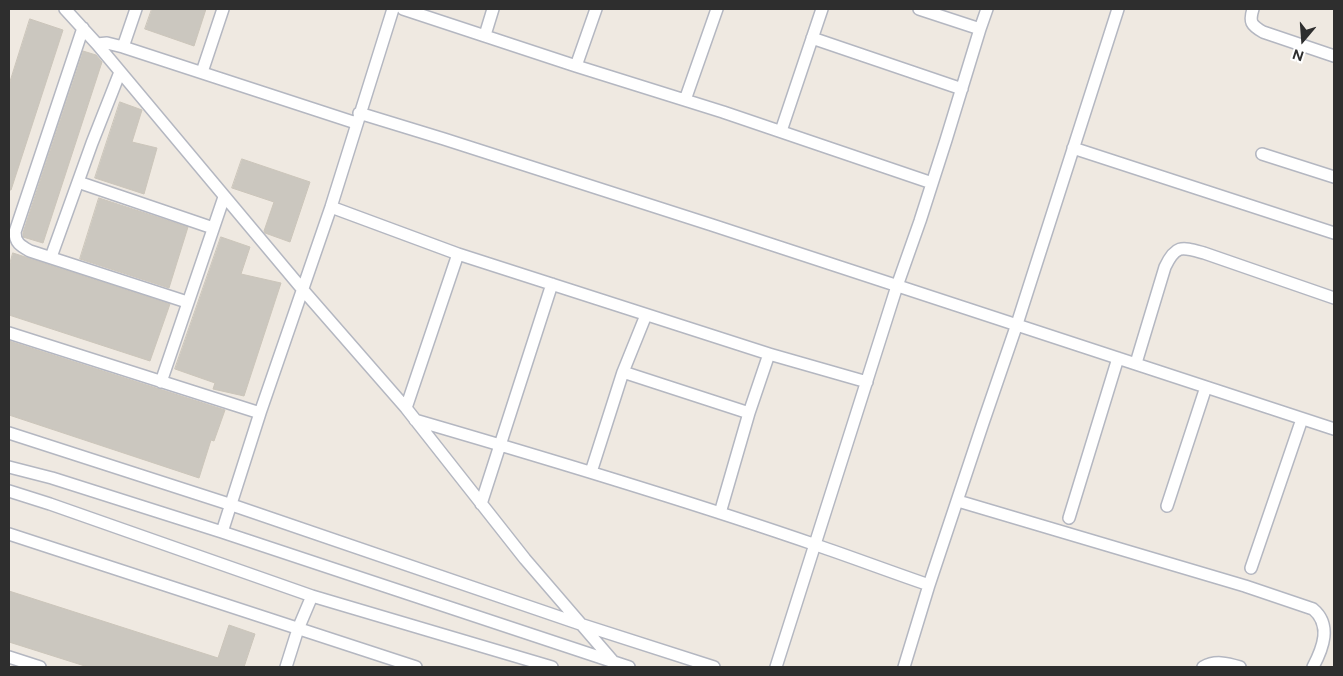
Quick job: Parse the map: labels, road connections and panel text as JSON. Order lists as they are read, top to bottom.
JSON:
{
  "north": "bottom"
}
